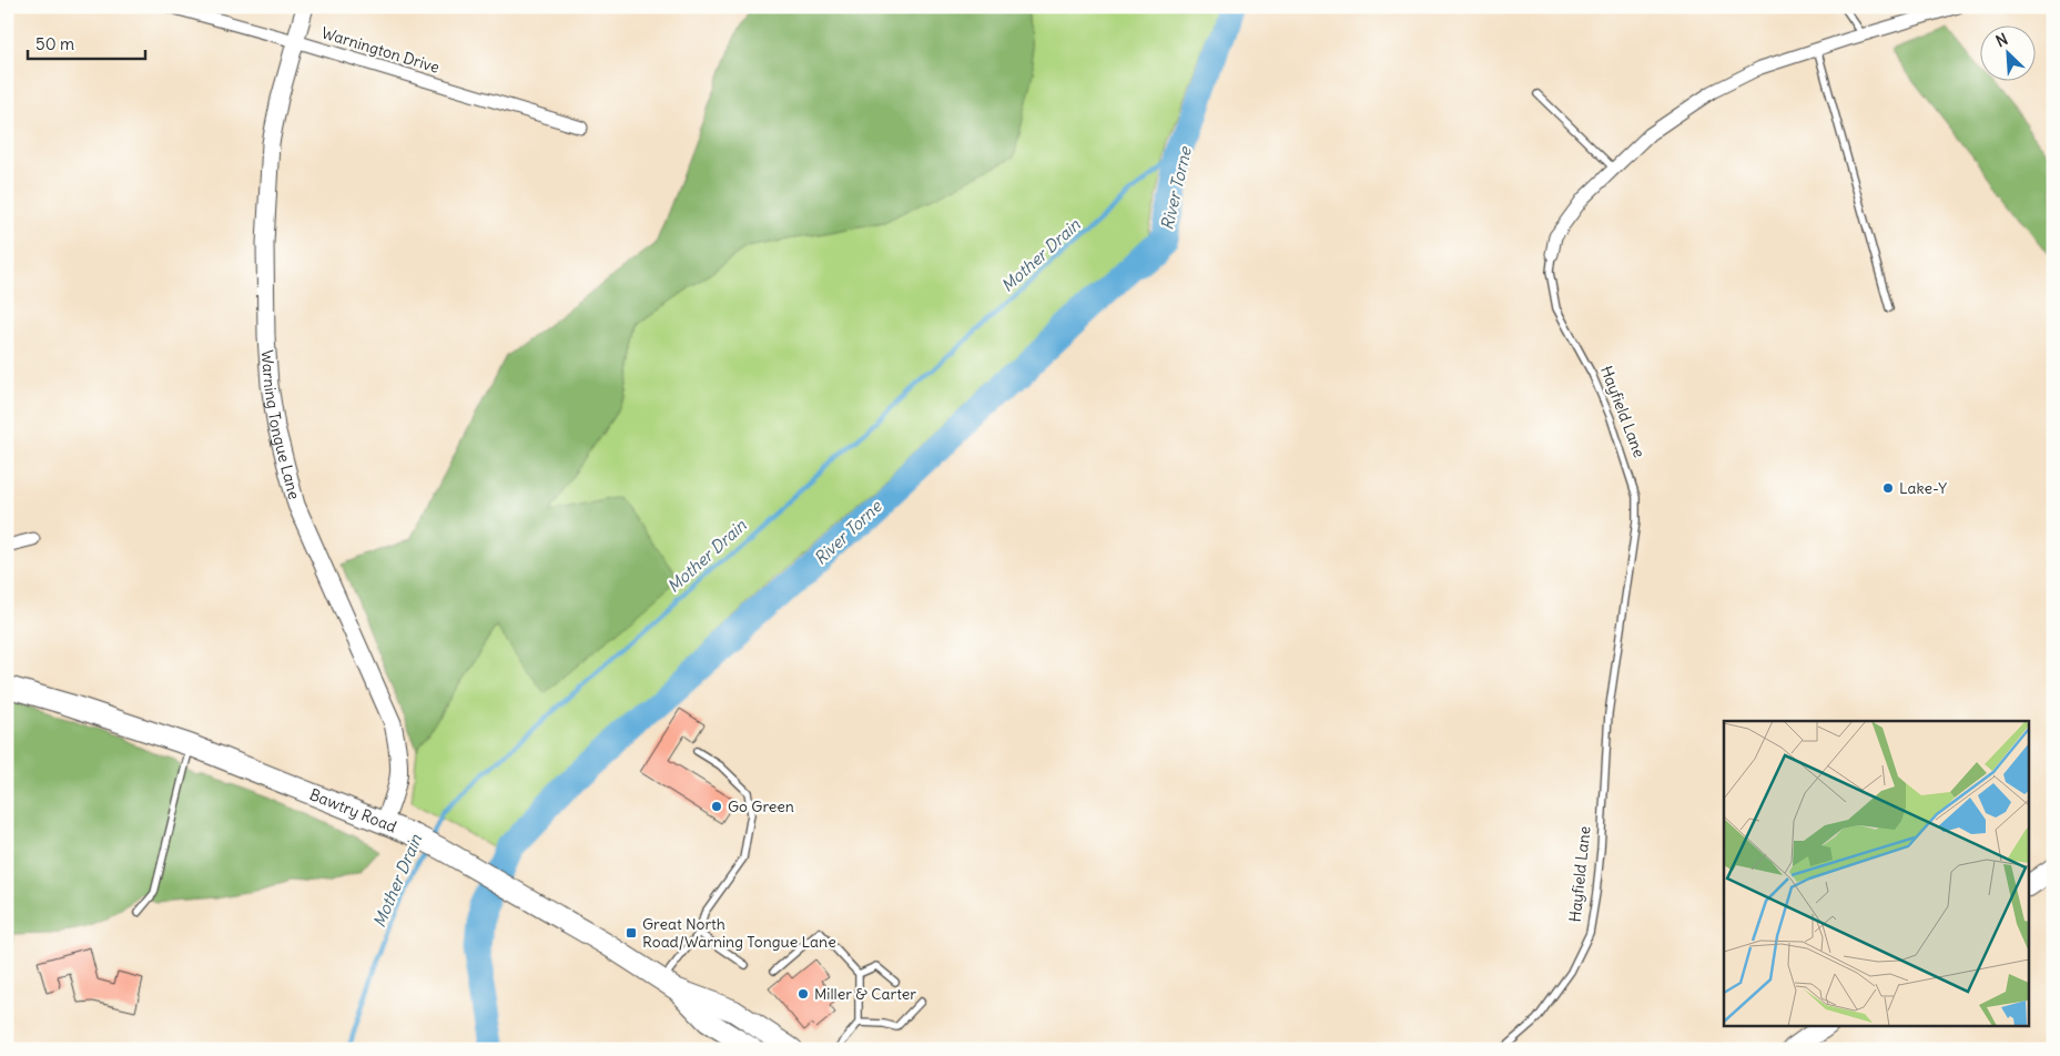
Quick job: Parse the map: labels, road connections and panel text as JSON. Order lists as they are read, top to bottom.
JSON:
{
  "streets": {
    "highway": ["Bawtry Road"],
    "street": ["Warnington Drive", "Hayfield Lane", "Warning Tongue Lane"]
  },
  "crossings": [
    ["Warnington Drive", "Warning Tongue Lane"],
    ["Warning Tongue Lane", "Bawtry Road"]
  ],
  "water": ["River Torne", "Mother Drain"],
  "places": {
    "other": ["Lake-Y", "Go Green", "Miller & Carter"],
    "transit": ["Great North Road/Warning Tongue Lane"]
  },
  "scale_bar": "50 m",
  "north": "top left"
}
